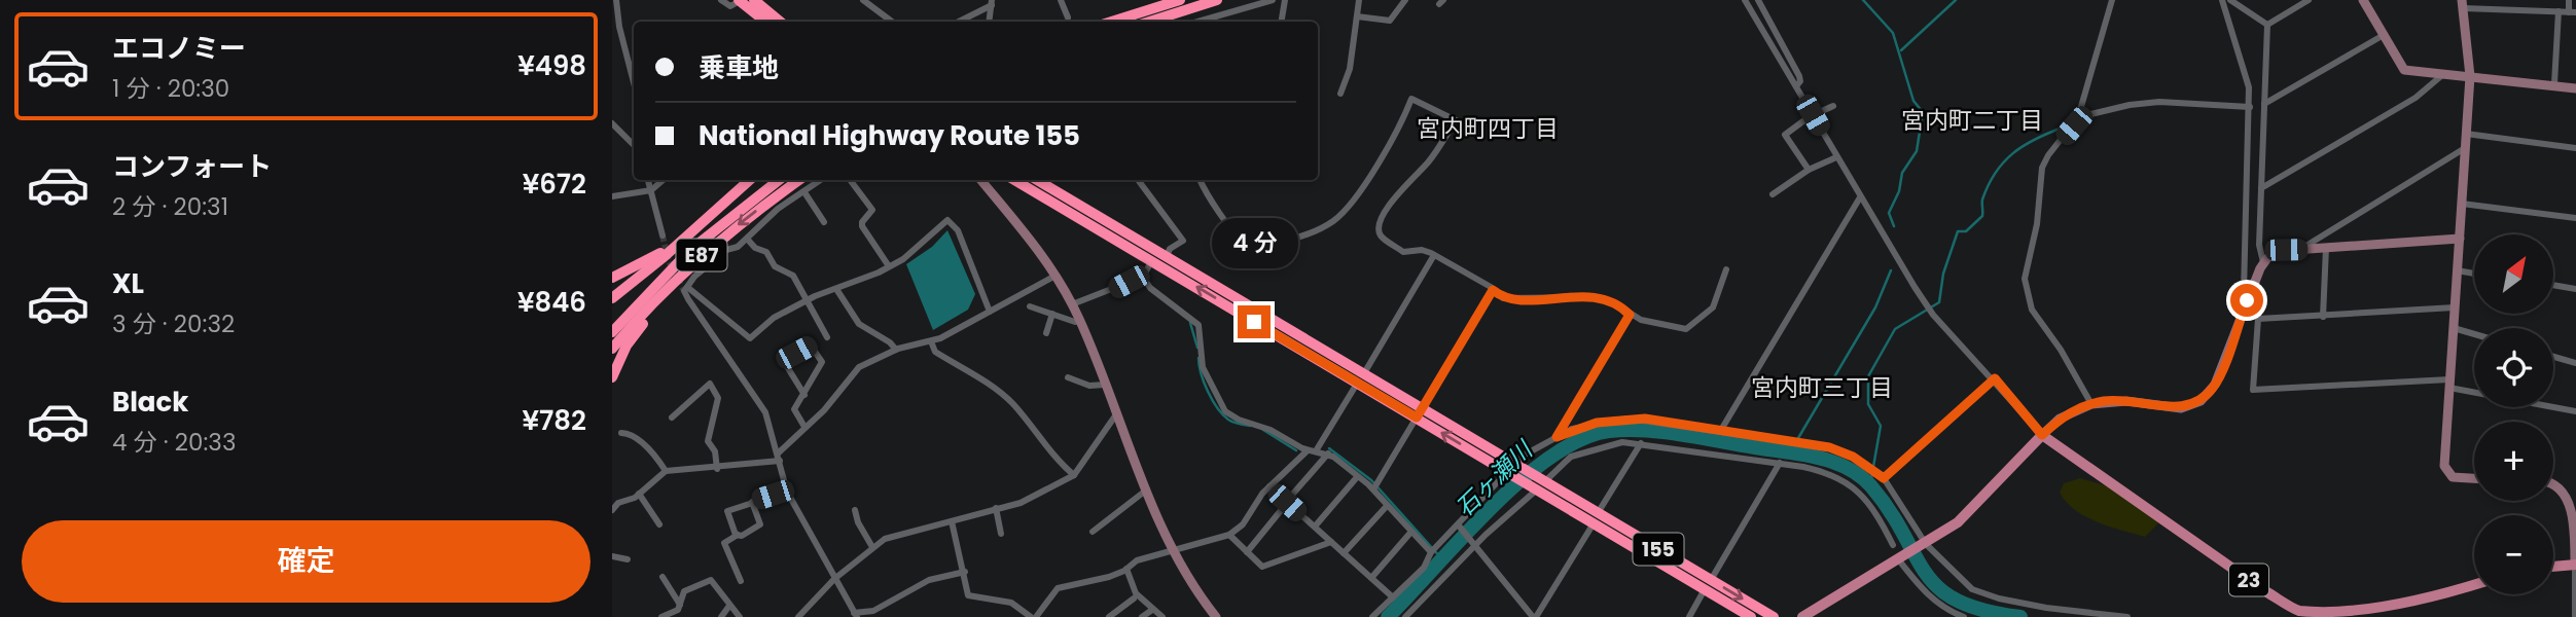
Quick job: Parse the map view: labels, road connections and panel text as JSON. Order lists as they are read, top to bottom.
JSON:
{
  "streets": {
    "highway": ["E87", "155"],
    "main road": ["23"]
  },
  "districts": ["宮内町二丁目", "宮内町四丁目", "宮内町三丁目"],
  "water": ["石ヶ瀬川"],
  "north": "top right",
  "page": {
    "list": [
      {
        "name": "エコノミー",
        "note": "1 分 · 20:30",
        "value": "¥498"
      },
      {
        "name": "コンフォート",
        "note": "2 分 · 20:31",
        "value": "¥672"
      },
      {
        "name": "XL",
        "note": "3 分 · 20:32",
        "value": "¥846"
      },
      {
        "name": "Black",
        "note": "4 分 · 20:33",
        "value": "¥782"
      }
    ],
    "banner": ["乗車地", "National Highway Route 155"],
    "bubble": "4 分",
    "map_buttons": ["+", "−"],
    "buttons": "確定"
  }
}
